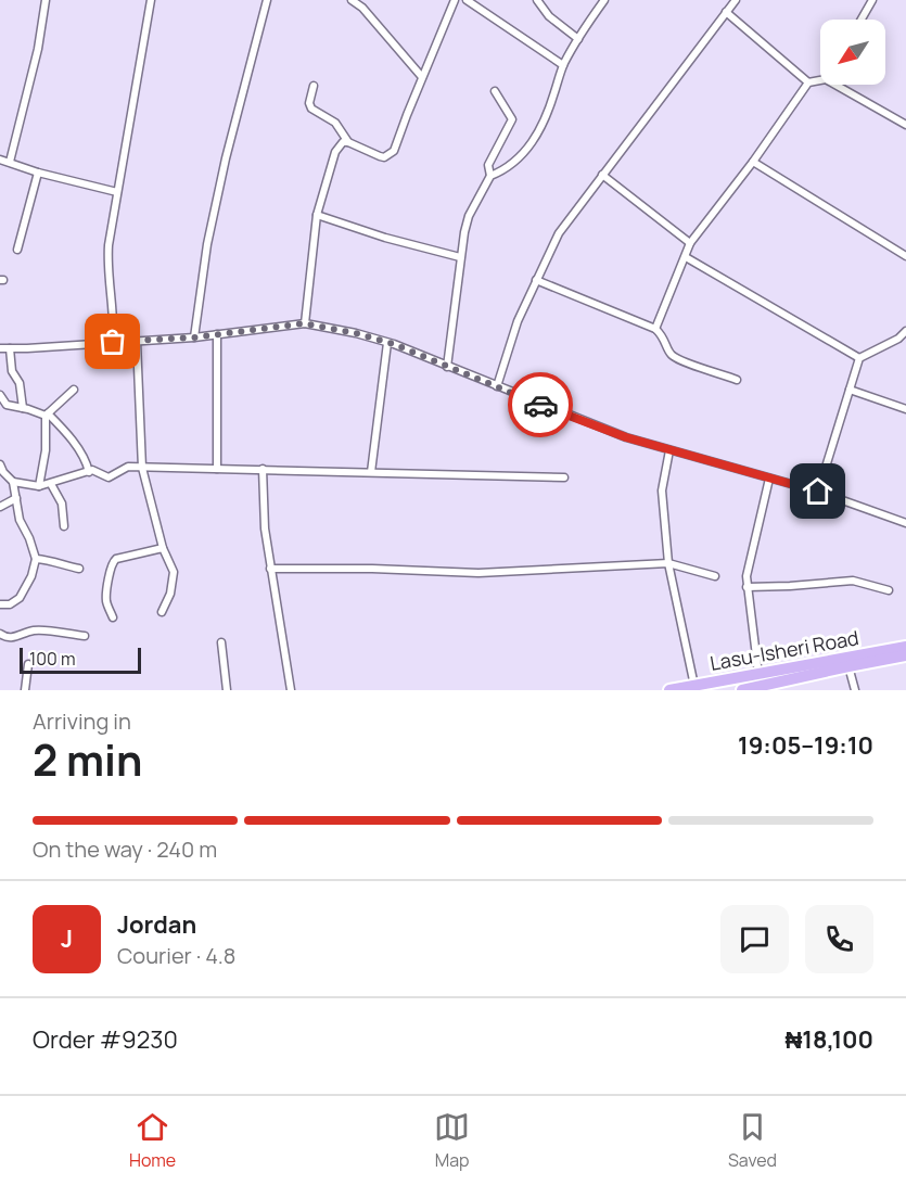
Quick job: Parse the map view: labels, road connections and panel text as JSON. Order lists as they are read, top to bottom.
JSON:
{
  "streets": {
    "main road": ["Lasu-Isheri Road"]
  },
  "scale_bar": "100 m",
  "north": "bottom left",
  "page": {
    "scale": "100 m",
    "heading": ["2 min", "Arriving in", "19:05–19:10"],
    "panel": [
      "Jordan",
      "Courier · 4.8",
      "Order #9230",
      "₦18,100"
    ],
    "bar": "On the way · 240 m",
    "round": "J",
    "tabs": ["Home", "Map", "Saved"]
  }
}
